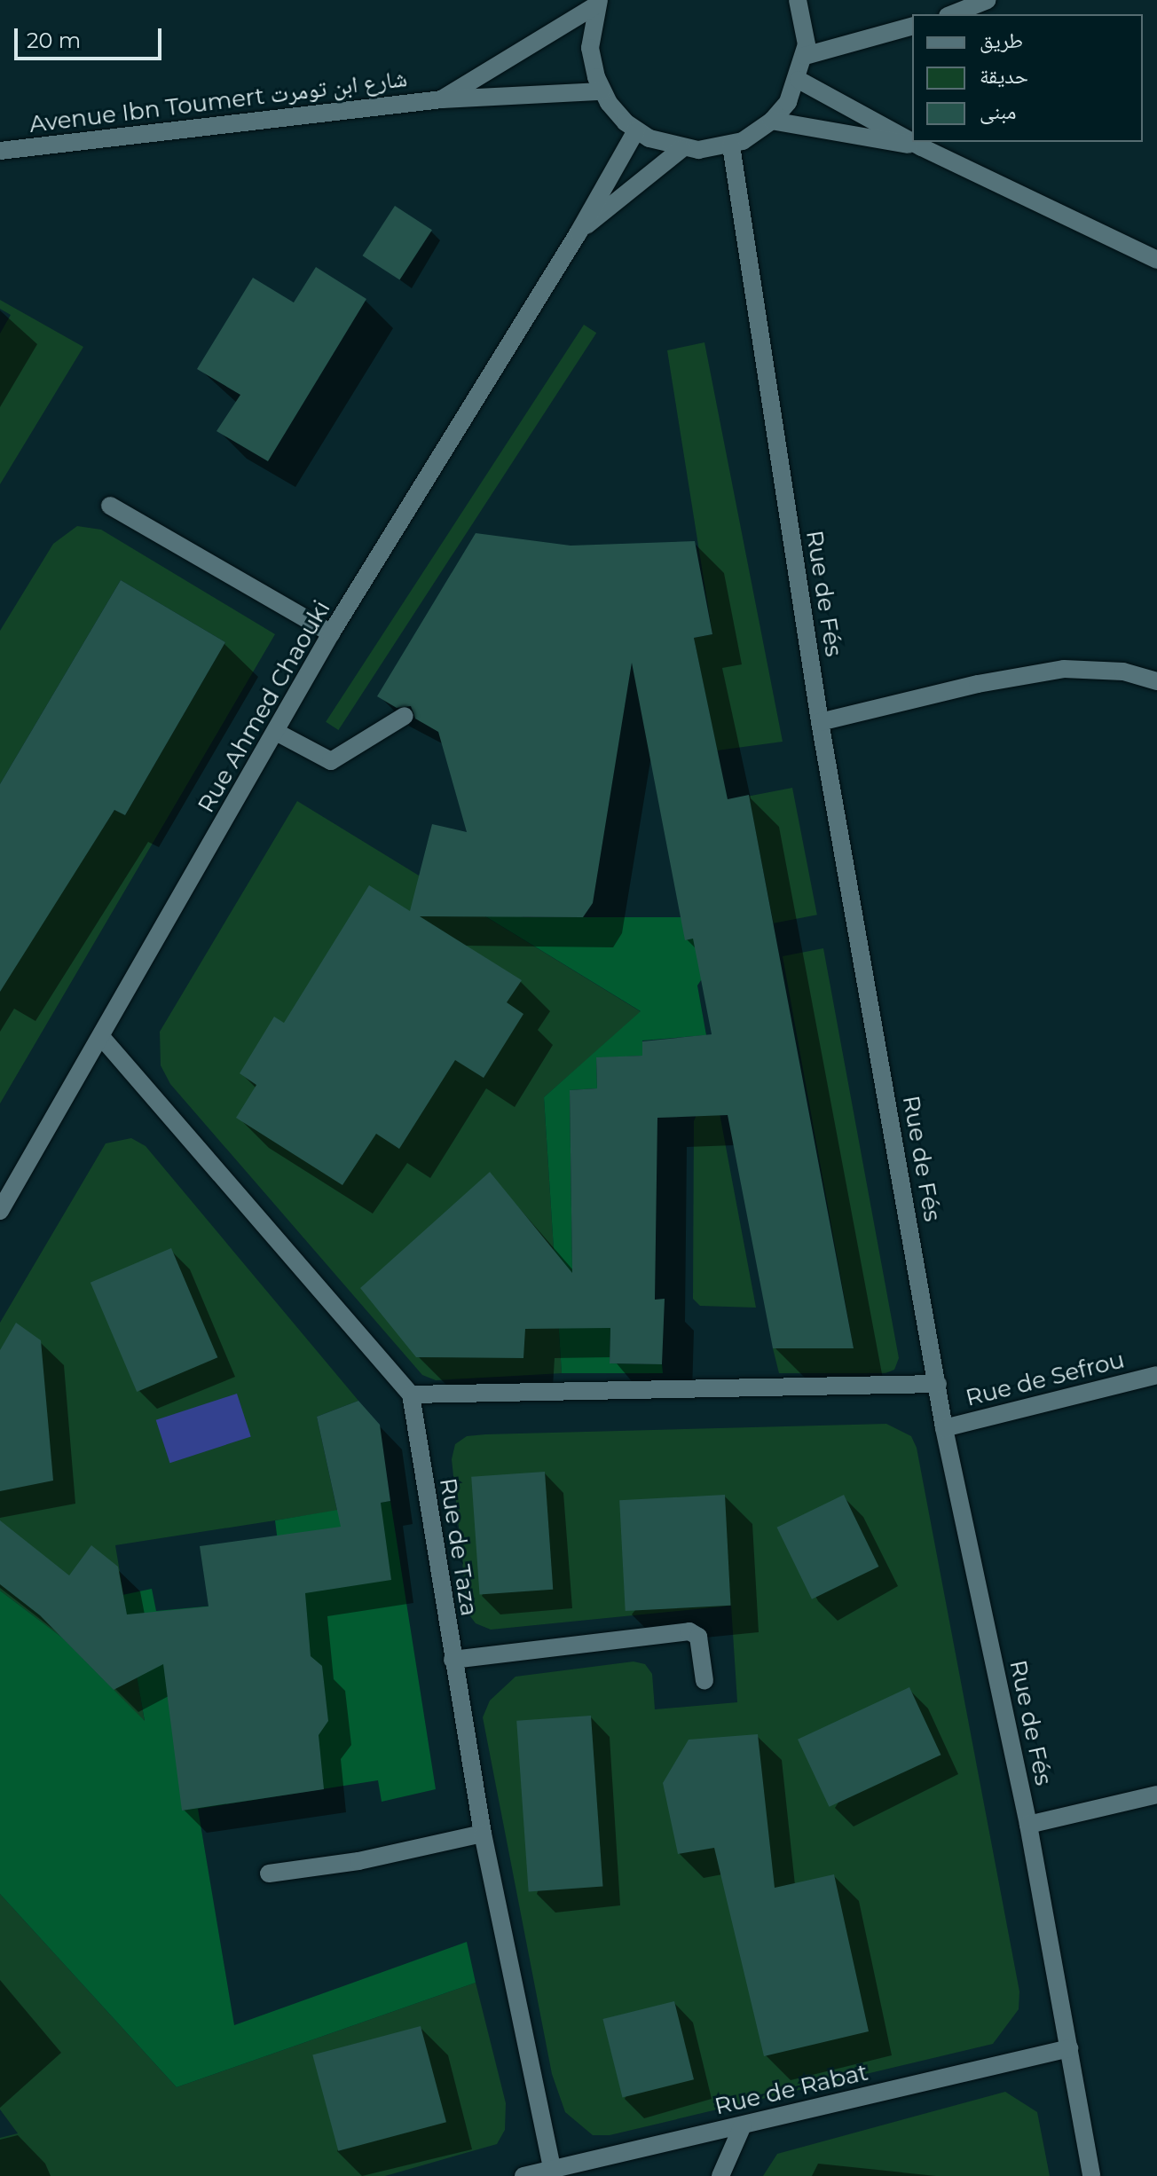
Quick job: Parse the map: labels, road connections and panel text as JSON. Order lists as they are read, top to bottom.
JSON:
{
  "streets": {
    "street": [
      "Avenue Ibn Toumert شارع ابن تومرت",
      "Rue de Fés",
      "Rue Ahmed Chaouki",
      "Rue de Sefrou",
      "Rue de Taza",
      "Rue de Rabat"
    ]
  },
  "crossings": [
    ["Rue de Fés", "Rue de Sefrou"],
    ["Rue de Fés", "Rue de Rabat"],
    ["Rue de Taza", "Rue de Rabat"]
  ],
  "legend": ["طريق", "حديقة", "مبنى"],
  "scale_bar": "20 m"
}
